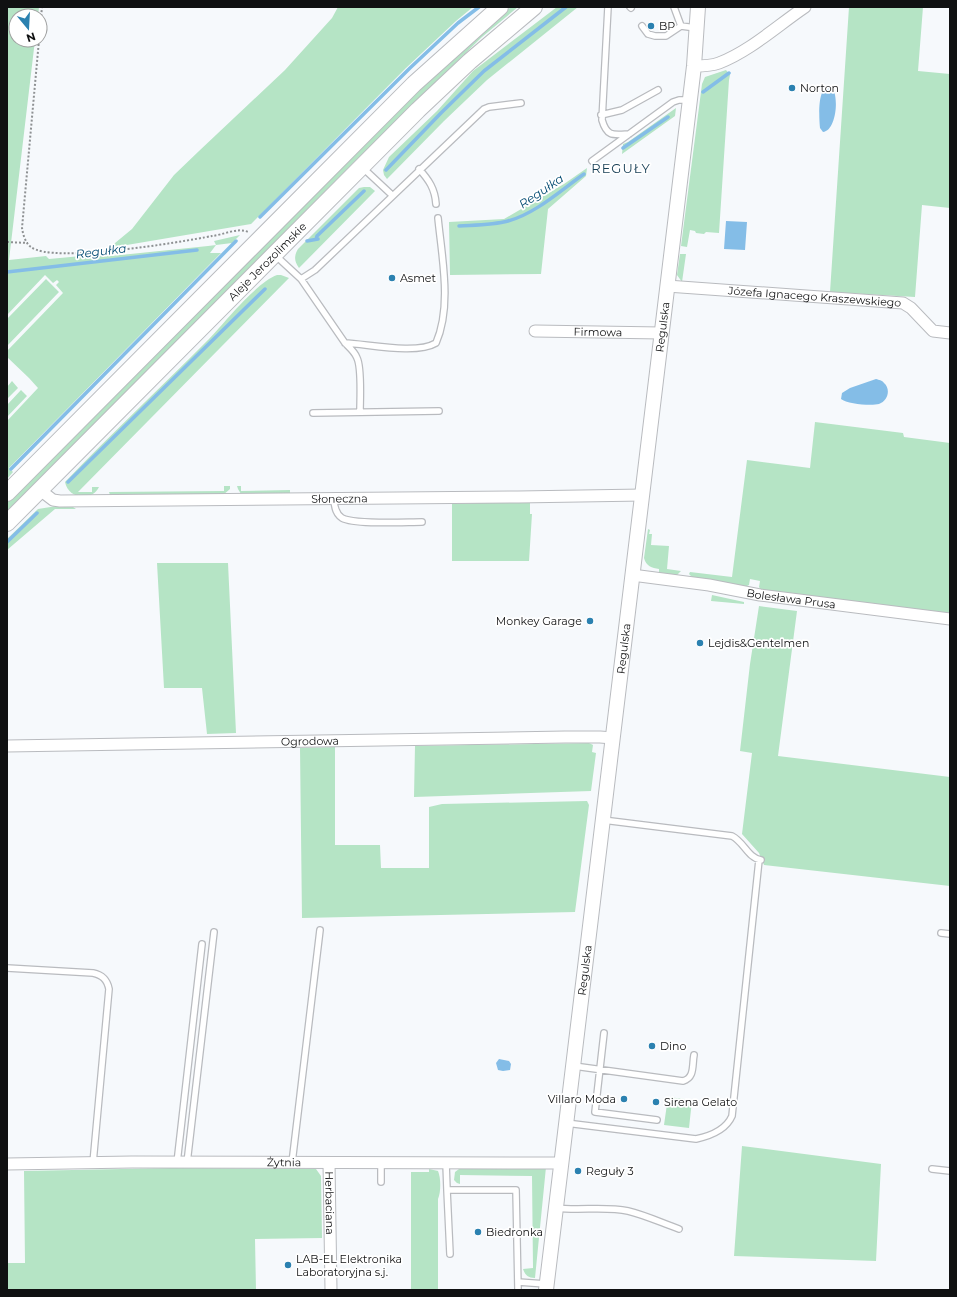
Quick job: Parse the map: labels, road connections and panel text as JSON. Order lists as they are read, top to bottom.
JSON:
{
  "streets": {
    "main road": ["Aleje Jerozolimskie"],
    "street": [
      "Józefa Ignacego Kraszewskiego",
      "Regulska",
      "Firmowa",
      "Słoneczna",
      "Bolesława Prusa",
      "Ogrodowa",
      "Żytnia",
      "Herbaciana"
    ]
  },
  "crossings": [
    ["Aleje Jerozolimskie", "Słoneczna"],
    ["Józefa Ignacego Kraszewskiego", "Regulska"],
    ["Regulska", "Firmowa"],
    ["Regulska", "Słoneczna"],
    ["Regulska", "Bolesława Prusa"],
    ["Regulska", "Ogrodowa"],
    ["Regulska", "Żytnia"],
    ["Żytnia", "Herbaciana"]
  ],
  "districts": ["REGUŁY"],
  "water": ["Regułka"],
  "places": [
    "BP",
    "Norton",
    "Asmet",
    "Monkey Garage",
    "Lejdis&Gentelmen",
    "Dino",
    "Villaro Moda",
    "Sirena Gelato",
    "Reguły 3",
    "Biedronka",
    "LAB-EL Elektronika Laboratoryjna s.j."
  ],
  "north": "bottom"
}
